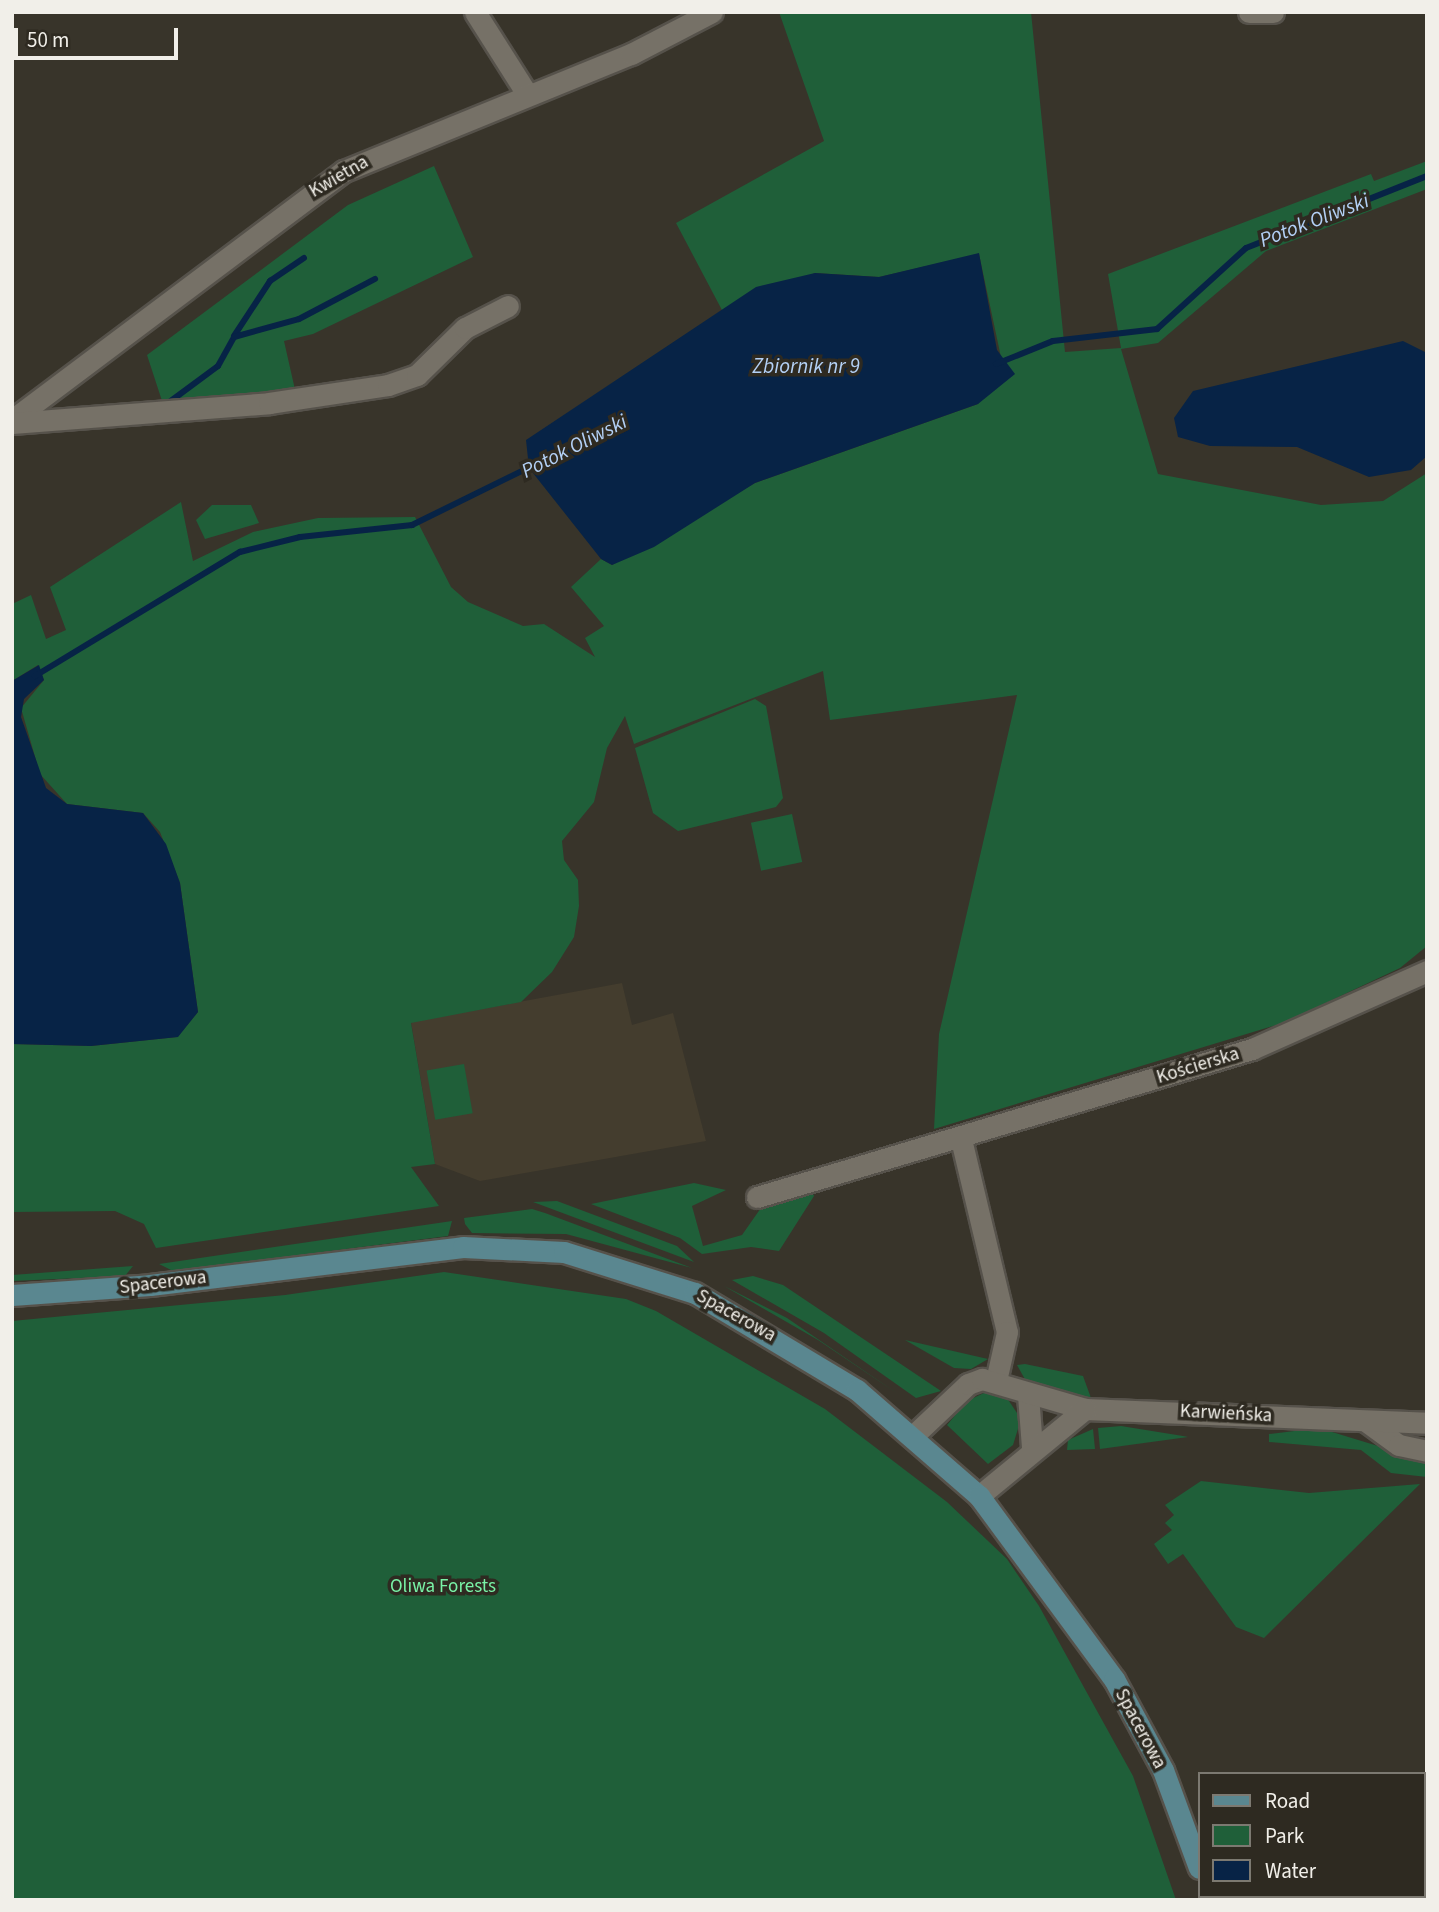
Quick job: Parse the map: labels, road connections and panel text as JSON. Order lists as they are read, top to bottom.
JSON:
{
  "streets": {
    "main road": ["Spacerowa"],
    "street": ["Kwietna", "Kościerska", "Karwieńska"]
  },
  "water": ["Potok Oliwski", "Zbiornik nr 9"],
  "parks": ["Oliwa Forests"],
  "legend": ["Road", "Park", "Water"],
  "scale_bar": "50 m"
}
